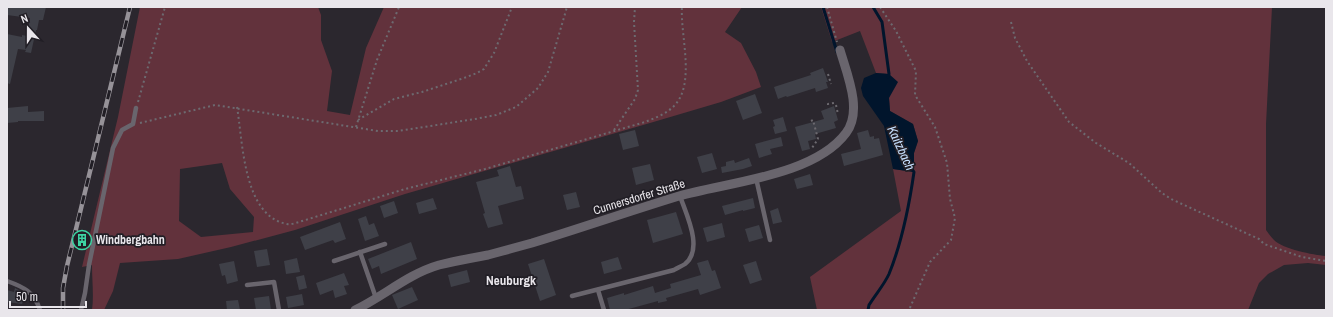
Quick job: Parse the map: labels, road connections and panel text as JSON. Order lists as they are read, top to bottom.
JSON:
{
  "streets": {
    "street": ["Cunnersdorfer Straße"]
  },
  "districts": ["Neuburgk"],
  "water": ["Kaitzbach"],
  "places": {
    "building": ["Windbergbahn"]
  },
  "scale_bar": "50 m",
  "north": "top"
}
